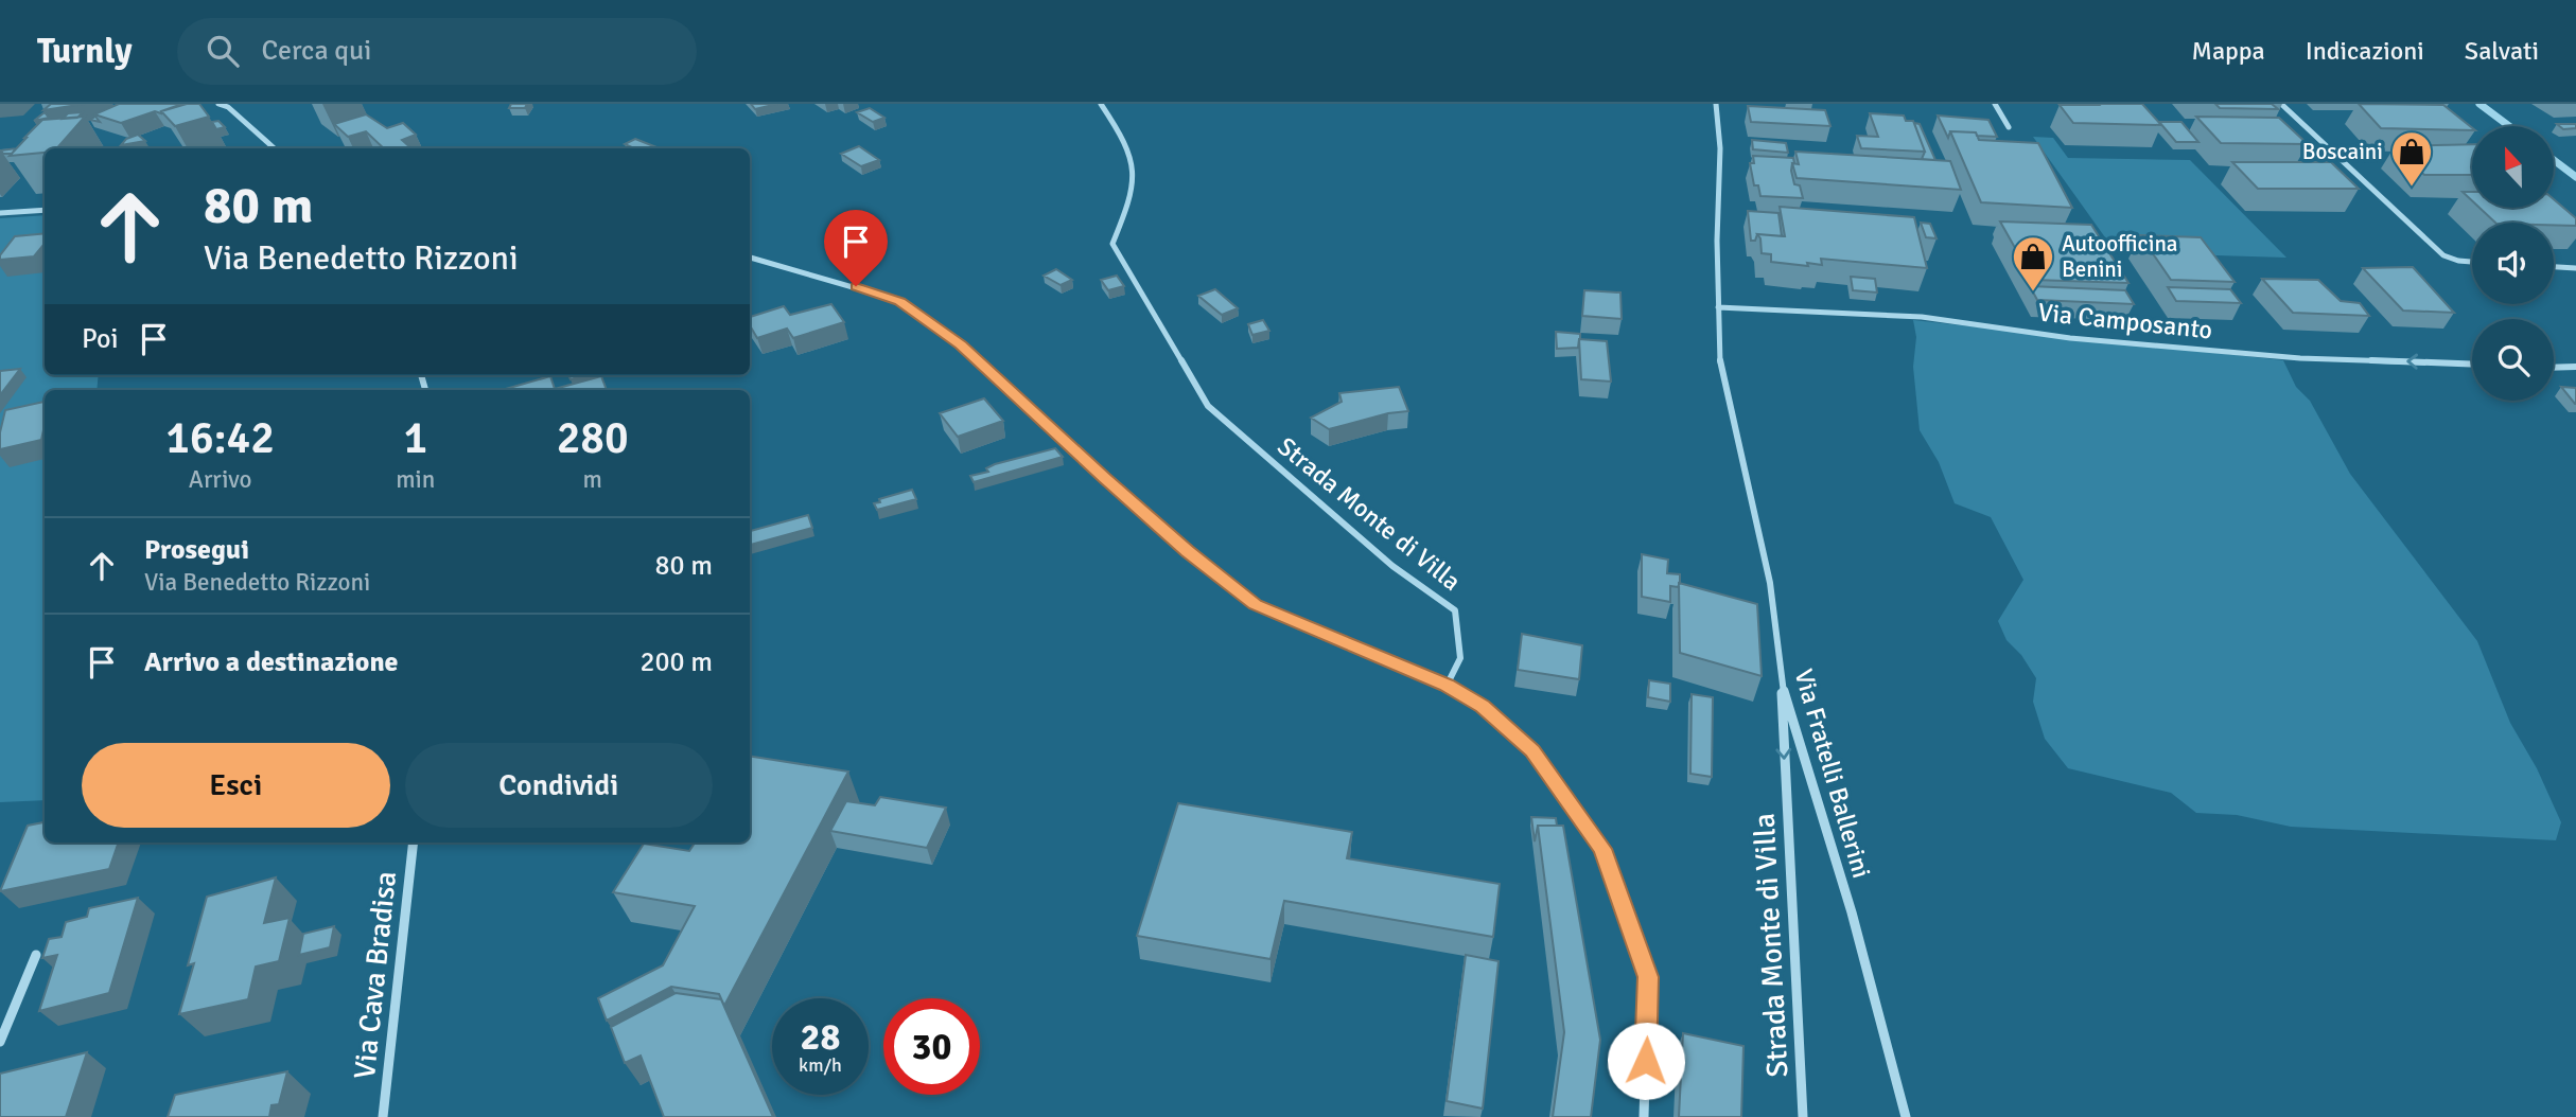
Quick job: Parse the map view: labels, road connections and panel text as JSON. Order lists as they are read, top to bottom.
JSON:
{
  "streets": {
    "street": [
      "Via Camposanto",
      "Strada Monte di Villa",
      "Via Fratelli Ballerini",
      "Via Cava Bradisa"
    ]
  },
  "crossings": [
    ["Via Camposanto", "Via Fratelli Ballerini"],
    ["Strada Monte di Villa", "Via Fratelli Ballerini"]
  ],
  "one_way": ["Via Camposanto", "Strada Monte di Villa"],
  "places": {
    "shop": ["Boscaini", "Autoofficina Benini"]
  },
  "north": "top",
  "page": {
    "header": "Turnly",
    "search": "Cerca qui",
    "nav": ["Mappa", "Indicazioni", "Salvati"],
    "turn": ["80 m", "Via Benedetto Rizzoni"],
    "then": "Poi",
    "eta": [
      "16:42",
      "Arrivo",
      "1",
      "min",
      "280",
      "m"
    ],
    "list": [
      {
        "name": "Prosegui",
        "note": "Via Benedetto Rizzoni",
        "value": "80 m"
      },
      {
        "name": "Arrivo a destinazione",
        "value": "200 m"
      }
    ],
    "buttons": ["Esci", "Condividi"],
    "speed": "28 km/h",
    "limit": "30"
  }
}
